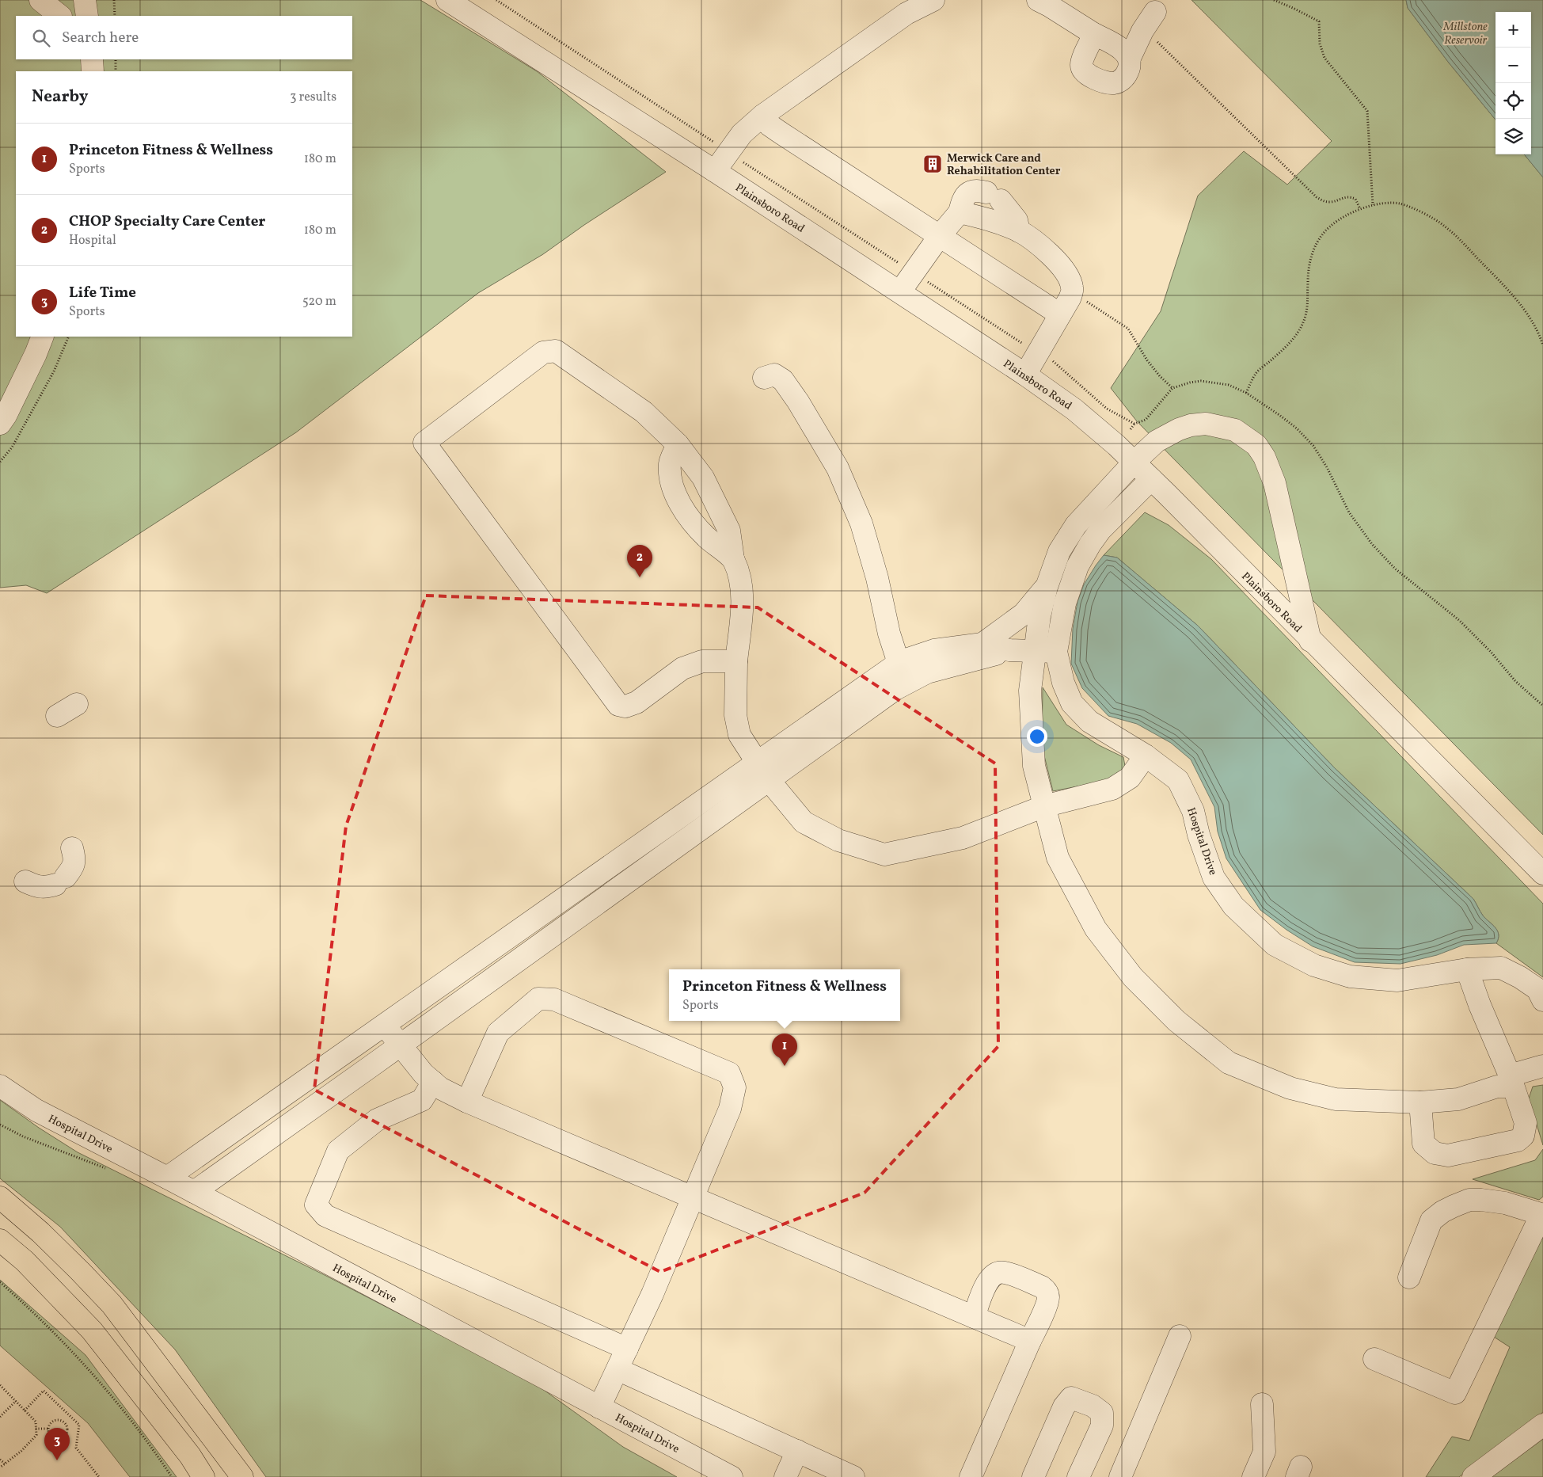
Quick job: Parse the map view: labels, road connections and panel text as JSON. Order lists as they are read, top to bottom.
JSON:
{
  "streets": {
    "street": ["Plainsboro Road", "Hospital Drive"]
  },
  "water": ["Millstone Reservoir"],
  "places": {
    "building": ["Merwick Care and Rehabilitation Center"]
  },
  "page": {
    "map_buttons": ["+", "−"],
    "search": "Search here",
    "heading": ["Nearby", "3 results"],
    "list": [
      {
        "mark": "1",
        "name": "Princeton Fitness & Wellness",
        "note": "Sports",
        "value": "180 m"
      },
      {
        "mark": "2",
        "name": "CHOP Specialty Care Center",
        "note": "Hospital",
        "value": "180 m"
      },
      {
        "mark": "3",
        "name": "Life Time",
        "note": "Sports",
        "value": "520 m"
      }
    ],
    "pins": ["2", "1", "3"],
    "popup": ["Princeton Fitness & Wellness", "Sports"]
  }
}
